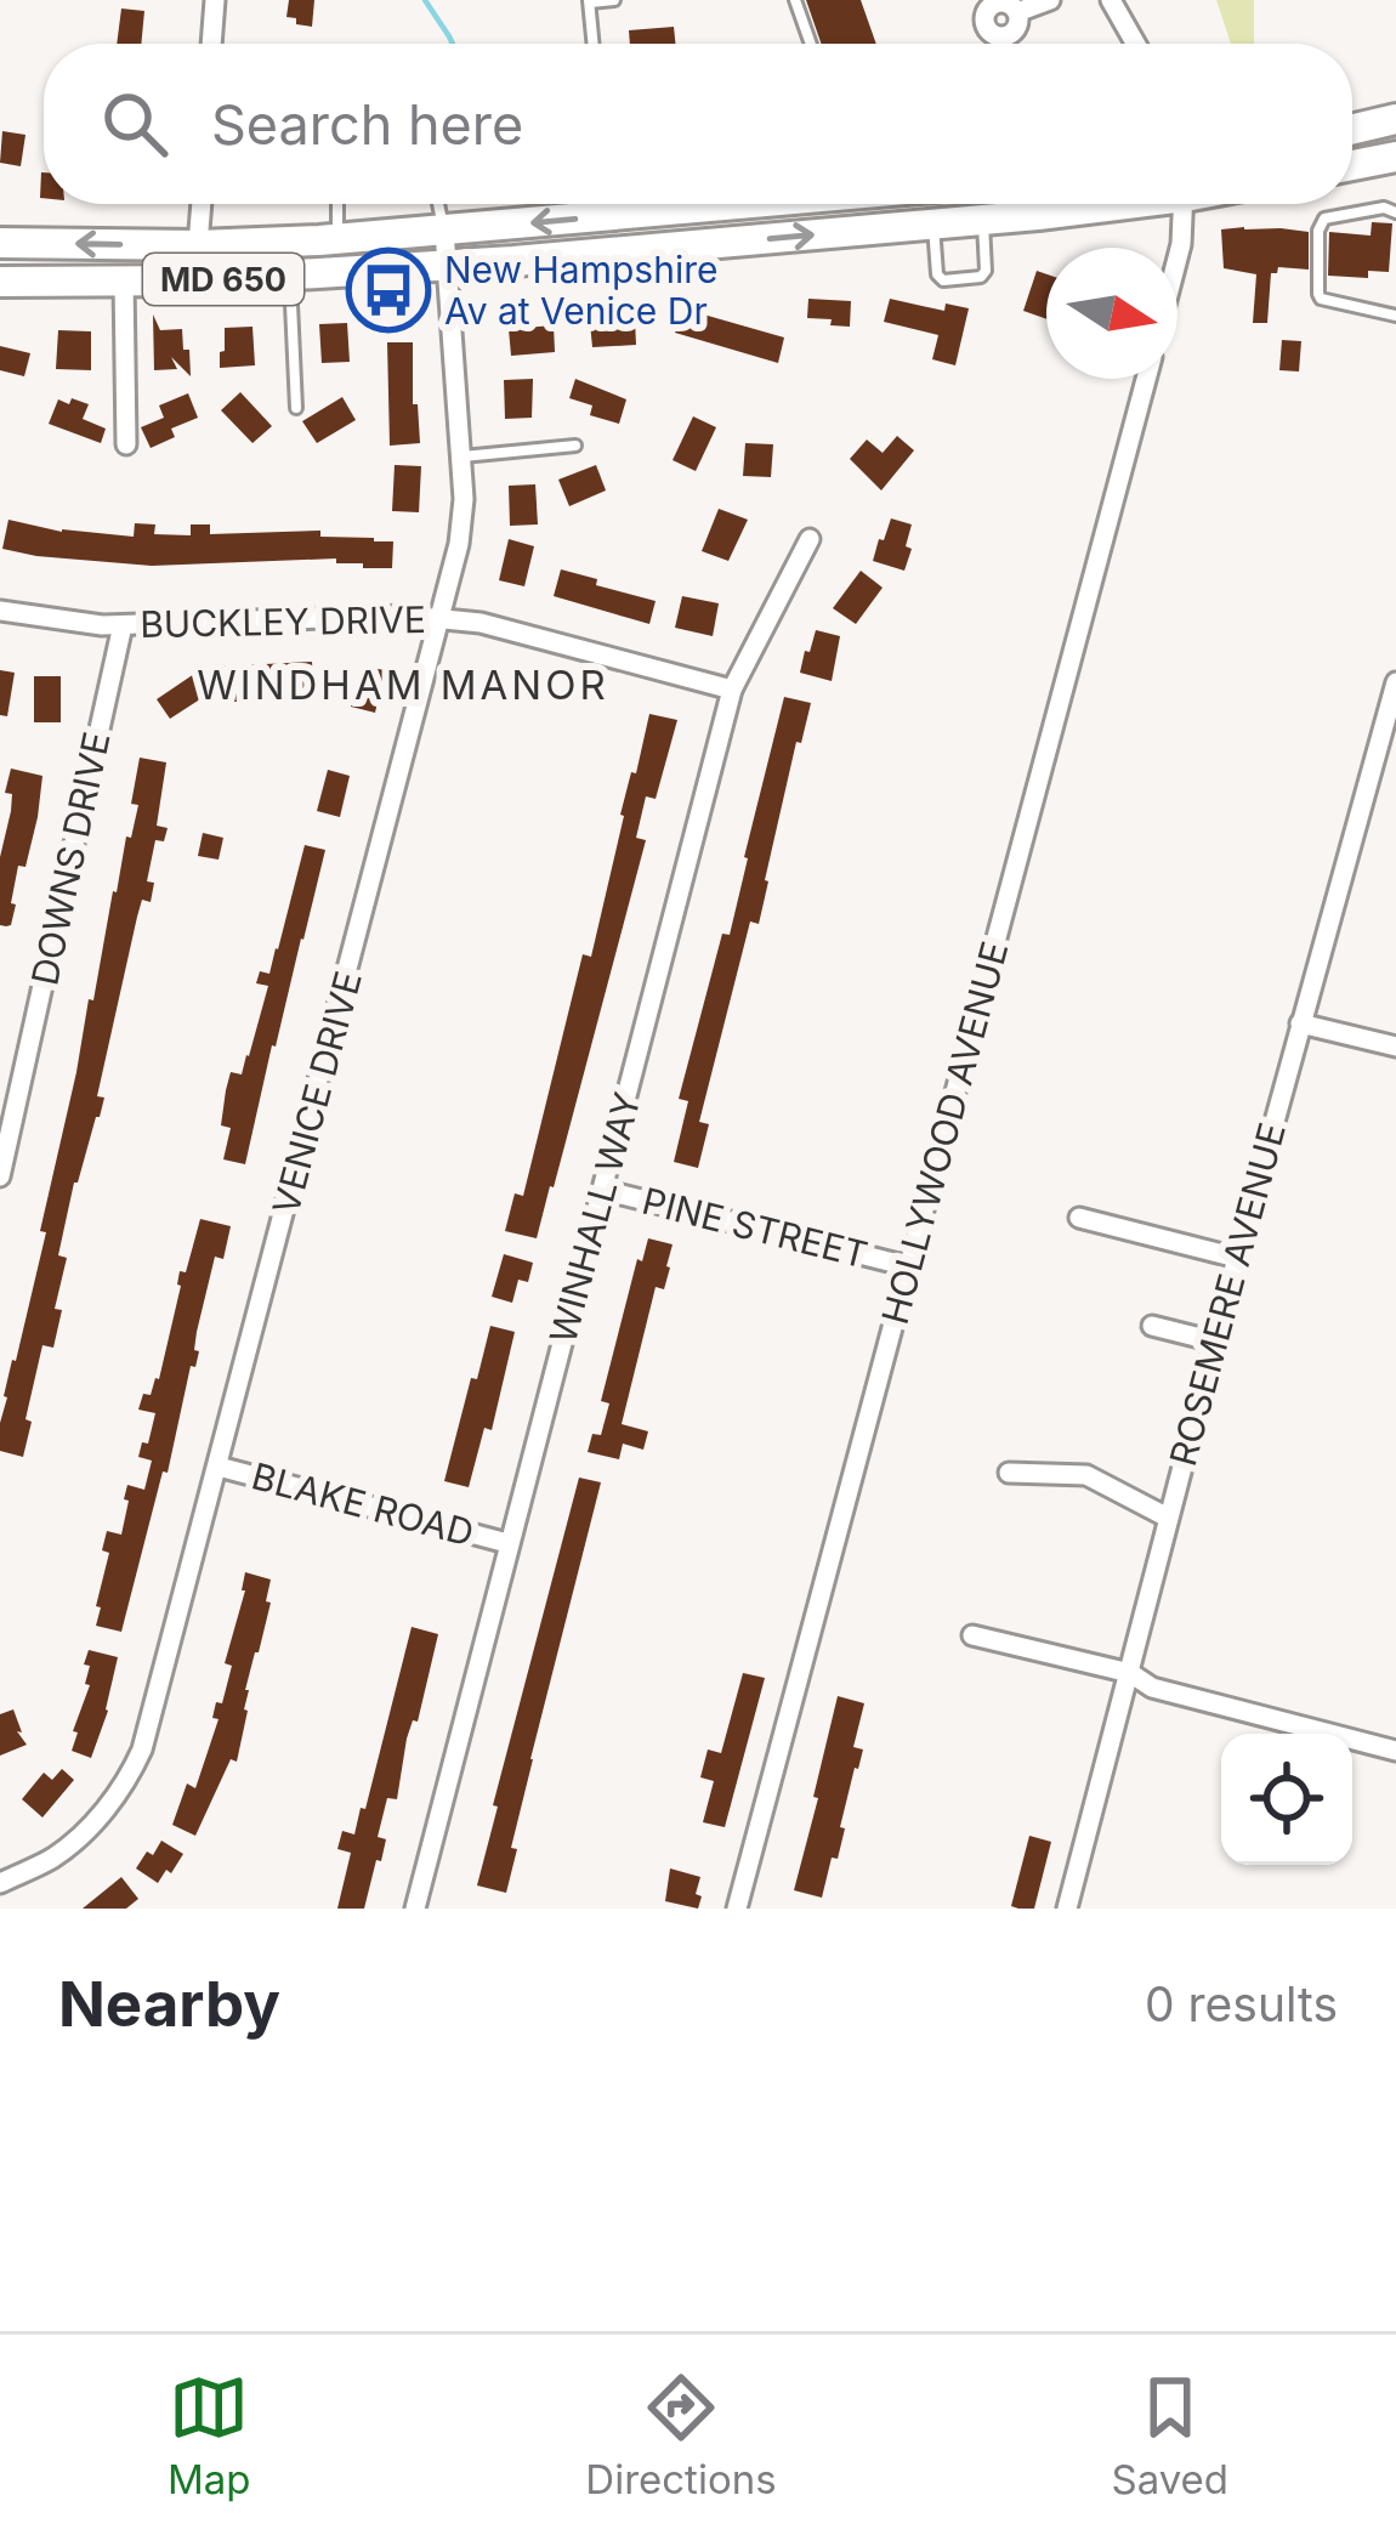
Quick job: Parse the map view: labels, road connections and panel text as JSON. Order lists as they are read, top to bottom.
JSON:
{
  "streets": {
    "main road": ["MD 650"],
    "street": [
      "BUCKLEY DRIVE",
      "DOWNS DRIVE",
      "VENICE DRIVE",
      "HOLLYWOOD AVENUE",
      "WINHALL WAY",
      "PINE STREET",
      "ROSEMERE AVENUE",
      "BLAKE ROAD"
    ]
  },
  "crossings": [
    ["MD 650", "VENICE DRIVE"],
    ["BUCKLEY DRIVE", "DOWNS DRIVE"],
    ["BUCKLEY DRIVE", "VENICE DRIVE"],
    ["BUCKLEY DRIVE", "WINHALL WAY"],
    ["VENICE DRIVE", "BLAKE ROAD"],
    ["HOLLYWOOD AVENUE", "PINE STREET"],
    ["WINHALL WAY", "PINE STREET"],
    ["WINHALL WAY", "BLAKE ROAD"]
  ],
  "districts": ["WINDHAM MANOR"],
  "places": {
    "bus stop": ["New Hampshire Av at Venice Dr"]
  },
  "north": "right",
  "page": {
    "search": "Search here",
    "heading": ["Nearby", "0 results"],
    "nav": ["Map", "Directions", "Saved"]
  }
}
